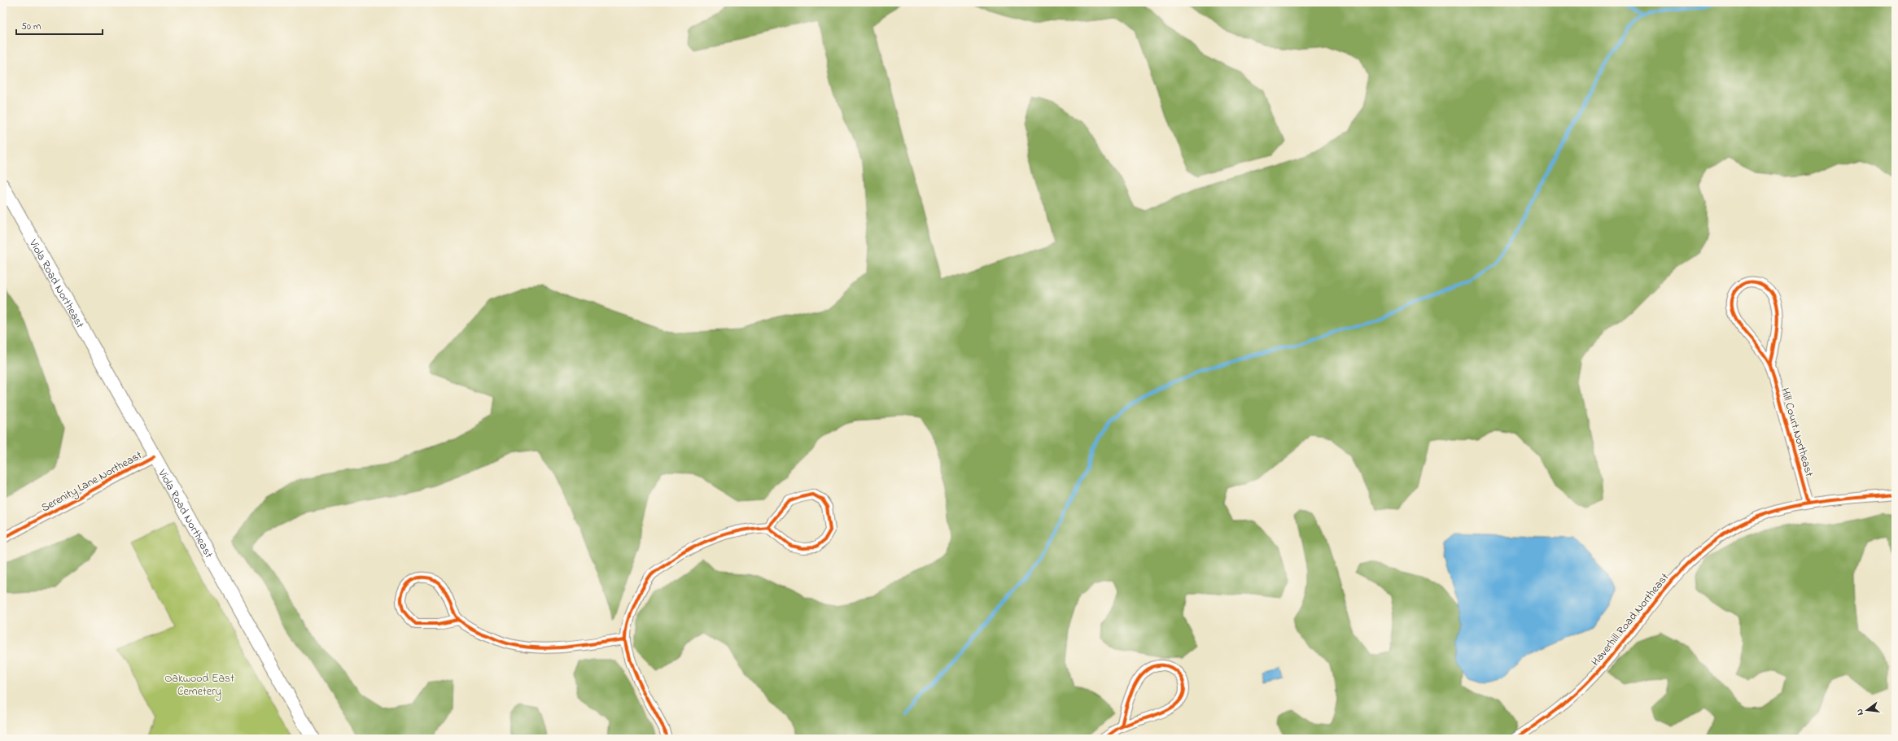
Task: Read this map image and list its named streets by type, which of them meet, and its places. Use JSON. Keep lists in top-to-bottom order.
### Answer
{
  "streets": {
    "main road": ["Viola Road Northeast"],
    "street": ["Hill Court Northeast", "Serenity Lane Northeast", "Haverhill Road Northeast"]
  },
  "crossings": [
    ["Viola Road Northeast", "Serenity Lane Northeast"],
    ["Hill Court Northeast", "Haverhill Road Northeast"]
  ],
  "parks": ["Oakwood East Cemetery"],
  "scale_bar": "50 m",
  "north": "left"
}
